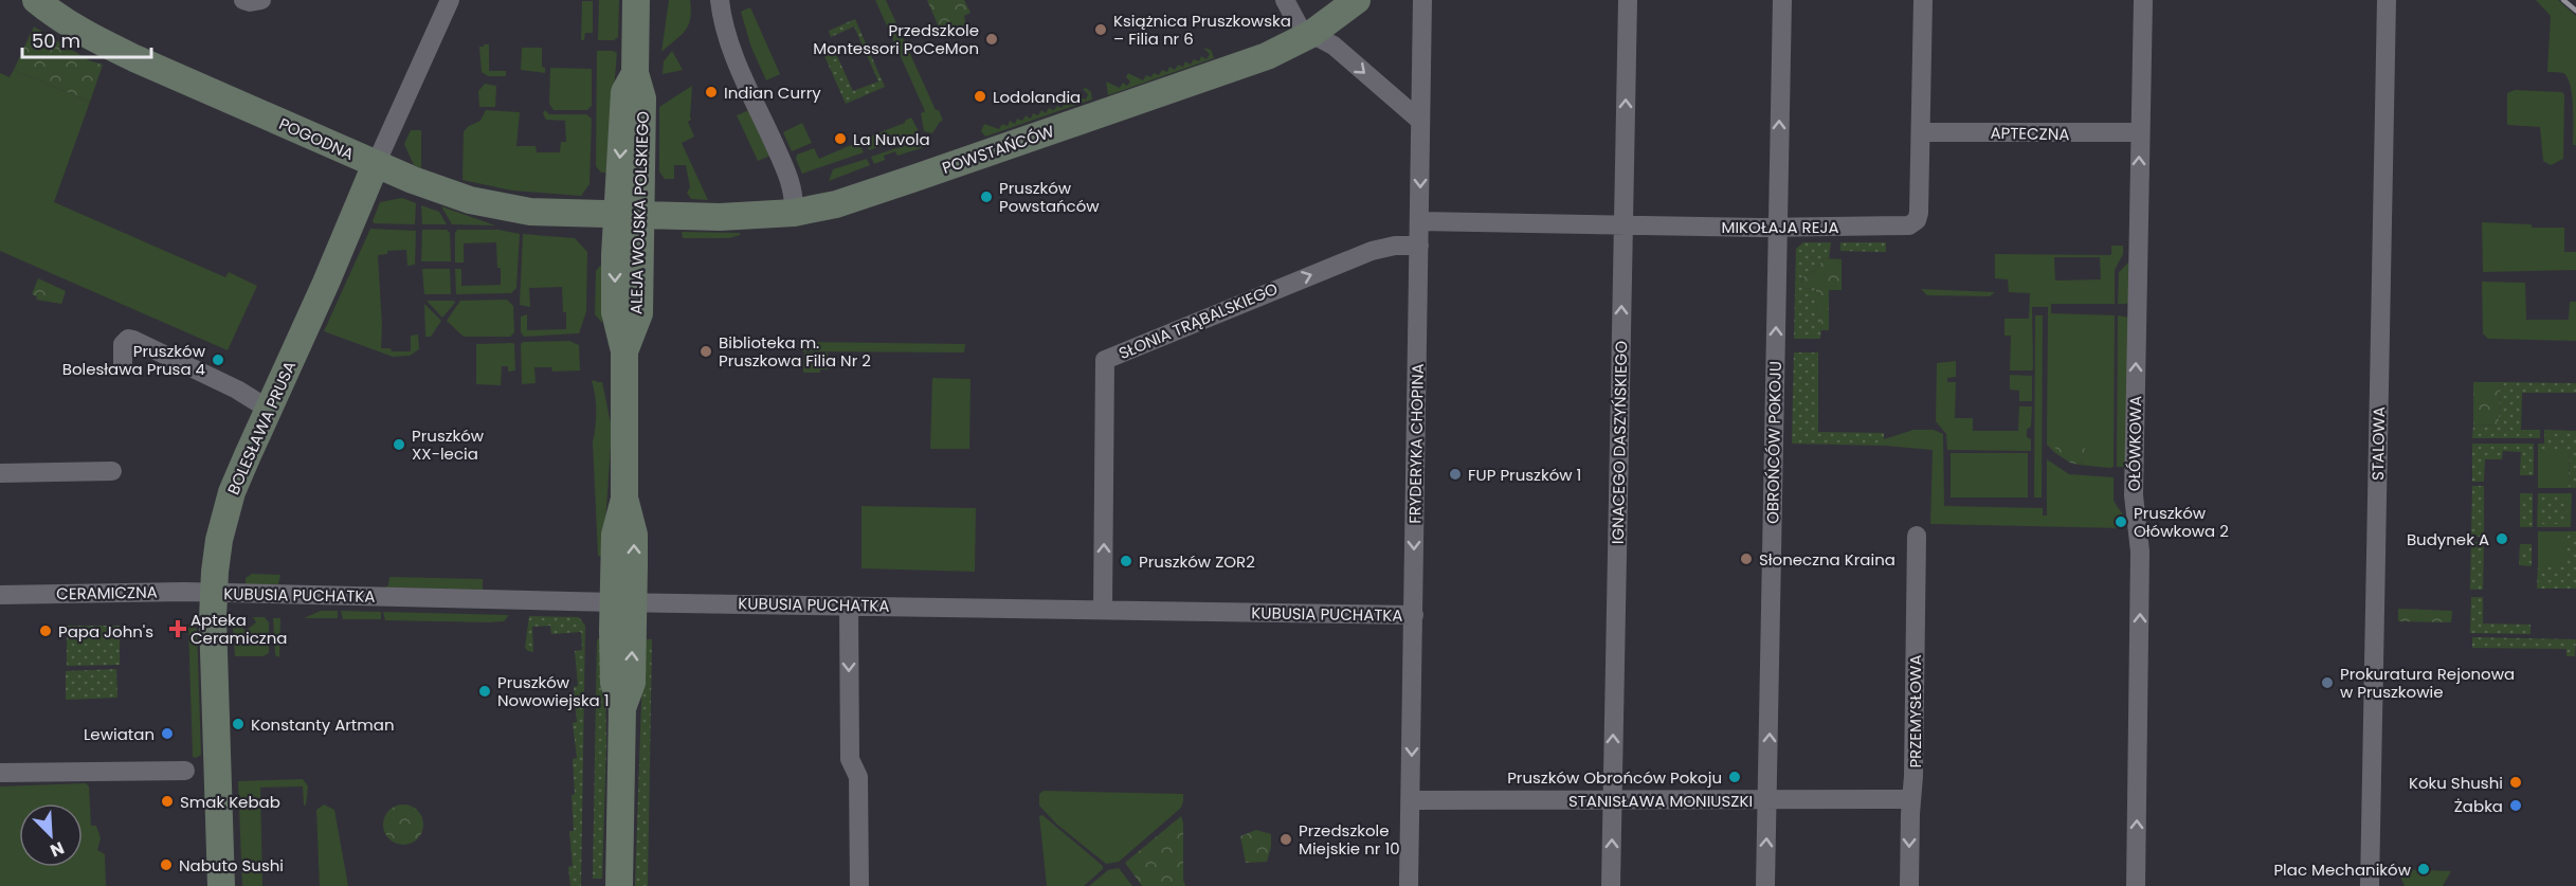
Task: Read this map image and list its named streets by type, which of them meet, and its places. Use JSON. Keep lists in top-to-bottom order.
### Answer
{
  "streets": {
    "street": [
      "APTECZNA",
      "POGODNA",
      "POWSTAŃCÓW",
      "ALEJA WOJSKA POLSKIEGO",
      "MIKOŁAJA REJA",
      "SŁONIA TRĄBALSKIEGO",
      "BOLESŁAWA PRUSA",
      "IGNACEGO DASZYŃSKIEGO",
      "OBROŃCÓW POKOJU",
      "FRYDERYKA CHOPINA",
      "OŁÓWKOWA",
      "STALOWA",
      "CERAMICZNA",
      "KUBUSIA PUCHATKA",
      "PRZEMYSŁOWA",
      "STANISŁAWA MONIUSZKI"
    ]
  },
  "crossings": [
    ["APTECZNA", "MIKOŁAJA REJA"],
    ["APTECZNA", "OŁÓWKOWA"],
    ["POGODNA", "POWSTAŃCÓW"],
    ["POGODNA", "ALEJA WOJSKA POLSKIEGO"],
    ["POGODNA", "BOLESŁAWA PRUSA"],
    ["POWSTAŃCÓW", "ALEJA WOJSKA POLSKIEGO"],
    ["ALEJA WOJSKA POLSKIEGO", "KUBUSIA PUCHATKA"],
    ["MIKOŁAJA REJA", "IGNACEGO DASZYŃSKIEGO"],
    ["MIKOŁAJA REJA", "OBROŃCÓW POKOJU"],
    ["MIKOŁAJA REJA", "FRYDERYKA CHOPINA"],
    ["SŁONIA TRĄBALSKIEGO", "FRYDERYKA CHOPINA"],
    ["SŁONIA TRĄBALSKIEGO", "KUBUSIA PUCHATKA"],
    ["BOLESŁAWA PRUSA", "CERAMICZNA"],
    ["BOLESŁAWA PRUSA", "KUBUSIA PUCHATKA"],
    ["IGNACEGO DASZYŃSKIEGO", "STANISŁAWA MONIUSZKI"],
    ["OBROŃCÓW POKOJU", "STANISŁAWA MONIUSZKI"],
    ["FRYDERYKA CHOPINA", "KUBUSIA PUCHATKA"],
    ["FRYDERYKA CHOPINA", "STANISŁAWA MONIUSZKI"],
    ["CERAMICZNA", "KUBUSIA PUCHATKA"],
    ["PRZEMYSŁOWA", "STANISŁAWA MONIUSZKI"]
  ],
  "one_way": [
    "SŁONIA TRĄBALSKIEGO",
    "IGNACEGO DASZYŃSKIEGO",
    "OBROŃCÓW POKOJU",
    "FRYDERYKA CHOPINA",
    "OŁÓWKOWA"
  ],
  "places": {
    "other": [
      "Książnica Pruszkowska – Filia nr 6",
      "Przedszkole Montessori PoCeMon",
      "Indian Curry",
      "Lodolandia",
      "La Nuvola",
      "Pruszków Powstańców",
      "Biblioteka m. Pruszkowa Filia Nr 2",
      "Pruszków Bolesława Prusa 4",
      "Pruszków XX-lecia",
      "FUP Pruszków 1",
      "Pruszków Ołówkowa 2",
      "Budynek A",
      "Słoneczna Kraina",
      "Pruszków ZOR2",
      "Papa John's",
      "Prokuratura Rejonowa w Pruszkowie",
      "Pruszków Nowowiejska 1",
      "Konstanty Artman",
      "Lewiatan",
      "Pruszków Obrońców Pokoju",
      "Koku Shushi",
      "Smak Kebab",
      "Żabka",
      "Przedszkole Miejskie nr 10",
      "Nabuto Sushi",
      "Plac Mechaników"
    ],
    "health": ["Apteka Ceramiczna"]
  },
  "scale_bar": "50 m",
  "north": "bottom right"
}
